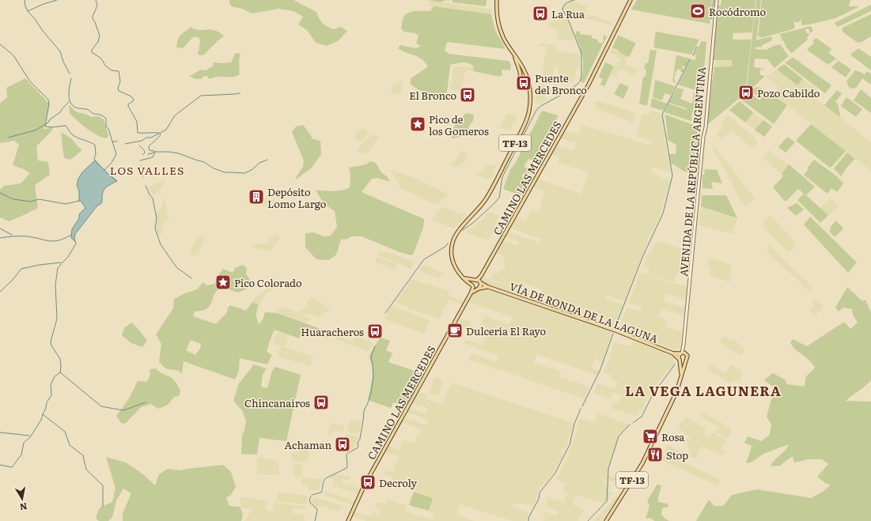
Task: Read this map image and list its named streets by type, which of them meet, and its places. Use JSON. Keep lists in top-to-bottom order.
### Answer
{
  "streets": {
    "main road": ["TF-13", "CAMINO LAS MERCEDES", "VÍA DE RONDA DE LA LAGUNA"],
    "street": ["AVENIDA DE LA REPÚBLICA ARGENTINA"]
  },
  "crossings": [
    ["TF-13", "AVENIDA DE LA REPÚBLICA ARGENTINA"],
    ["TF-13", "CAMINO LAS MERCEDES"],
    ["TF-13", "VÍA DE RONDA DE LA LAGUNA"],
    ["AVENIDA DE LA REPÚBLICA ARGENTINA", "VÍA DE RONDA DE LA LAGUNA"],
    ["CAMINO LAS MERCEDES", "VÍA DE RONDA DE LA LAGUNA"]
  ],
  "districts": ["LOS VALLES", "LA VEGA LAGUNERA"],
  "places": {
    "sports": ["Rocódromo"],
    "bus stop": [
      "La Rua",
      "Puente del Bronco",
      "Pozo Cabildo",
      "El Bronco",
      "Huaracheros",
      "Chincanairos",
      "Achaman",
      "Decroly"
    ],
    "place": ["Pico de los Gomeros", "Pico Colorado"],
    "building": ["Depósito Lomo Largo"],
    "cafe": ["Dulcería El Rayo"],
    "supermarket": ["Rosa"],
    "restaurant": ["Stop"]
  },
  "north": "bottom"
}
